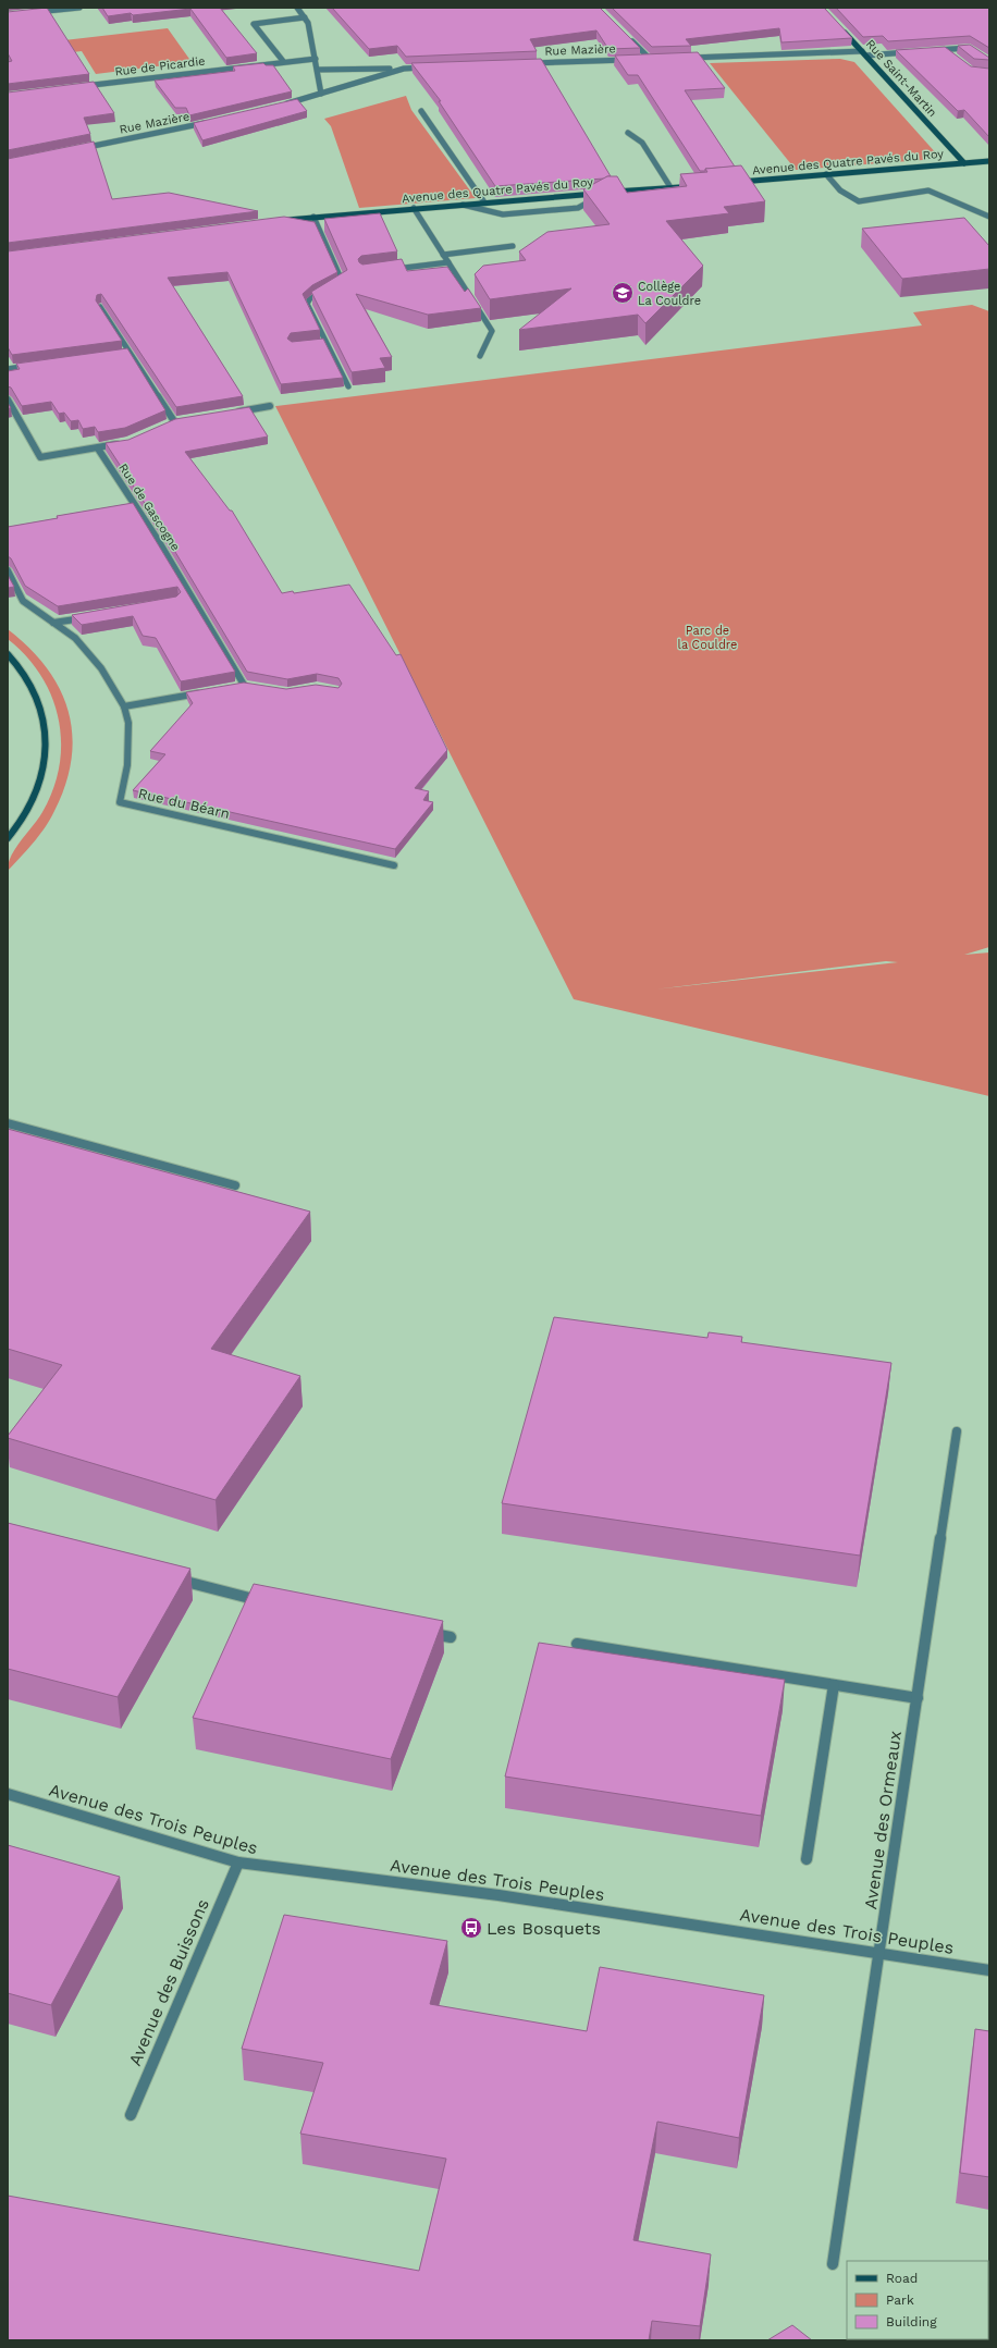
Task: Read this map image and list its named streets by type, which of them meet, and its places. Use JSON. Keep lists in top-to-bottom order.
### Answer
{
  "streets": {
    "street": [
      "Rue Mazière",
      "Rue de Picardie",
      "Rue Saint-Martin",
      "Avenue des Quatre Pavés du Roy",
      "Rue de Gascogne",
      "Rue du Béarn",
      "Avenue des Trois Peuples",
      "Avenue des Ormeaux",
      "Avenue des Buissons"
    ]
  },
  "crossings": [
    ["Rue Saint-Martin", "Avenue des Quatre Pavés du Roy"],
    ["Avenue des Trois Peuples", "Avenue des Ormeaux"],
    ["Avenue des Trois Peuples", "Avenue des Buissons"]
  ],
  "parks": ["Parc de la Couldre"],
  "places": {
    "school or university": ["Collège La Couldre"],
    "bus stop": ["Les Bosquets"]
  },
  "legend": ["Road", "Park", "Building"]
}
